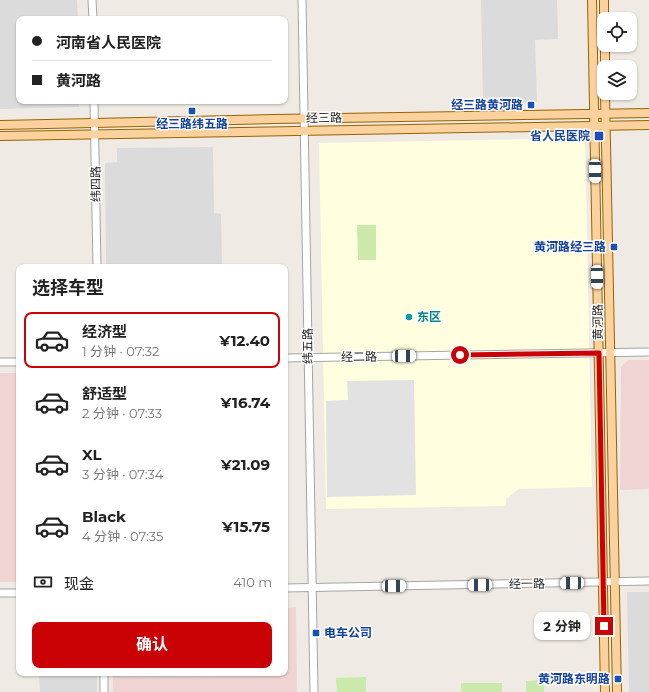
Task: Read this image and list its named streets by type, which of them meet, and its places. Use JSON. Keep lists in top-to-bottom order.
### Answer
{
  "streets": {
    "main road": ["经三路", "黄河路"],
    "street": [
      "纬四路",
      "纬五路",
      "经二路",
      "经一路"
    ]
  },
  "crossings": [
    ["经三路", "纬四路"],
    ["经三路", "黄河路"],
    ["经三路", "纬五路"],
    ["黄河路", "经二路"],
    ["黄河路", "经一路"],
    ["纬五路", "经二路"],
    ["纬五路", "经一路"]
  ],
  "places": {
    "transit": [
      "经三路黄河路",
      "经三路纬五路",
      "省人民医院",
      "黄河路经三路",
      "电车公司",
      "黄河路东明路"
    ],
    "other": ["东区"]
  },
  "page": {
    "banner": ["河南省人民医院", "黄河路"],
    "heading": "选择车型",
    "list": [
      {
        "name": "经济型",
        "note": "1 分钟 · 07:32",
        "value": "¥12.40"
      },
      {
        "name": "舒适型",
        "note": "2 分钟 · 07:33",
        "value": "¥16.74"
      },
      {
        "name": "XL",
        "note": "3 分钟 · 07:34",
        "value": "¥21.09"
      },
      {
        "name": "Black",
        "note": "4 分钟 · 07:35",
        "value": "¥15.75"
      }
    ],
    "pay": ["现金", "410 m"],
    "bubble": "2 分钟",
    "buttons": "确认"
  }
}
